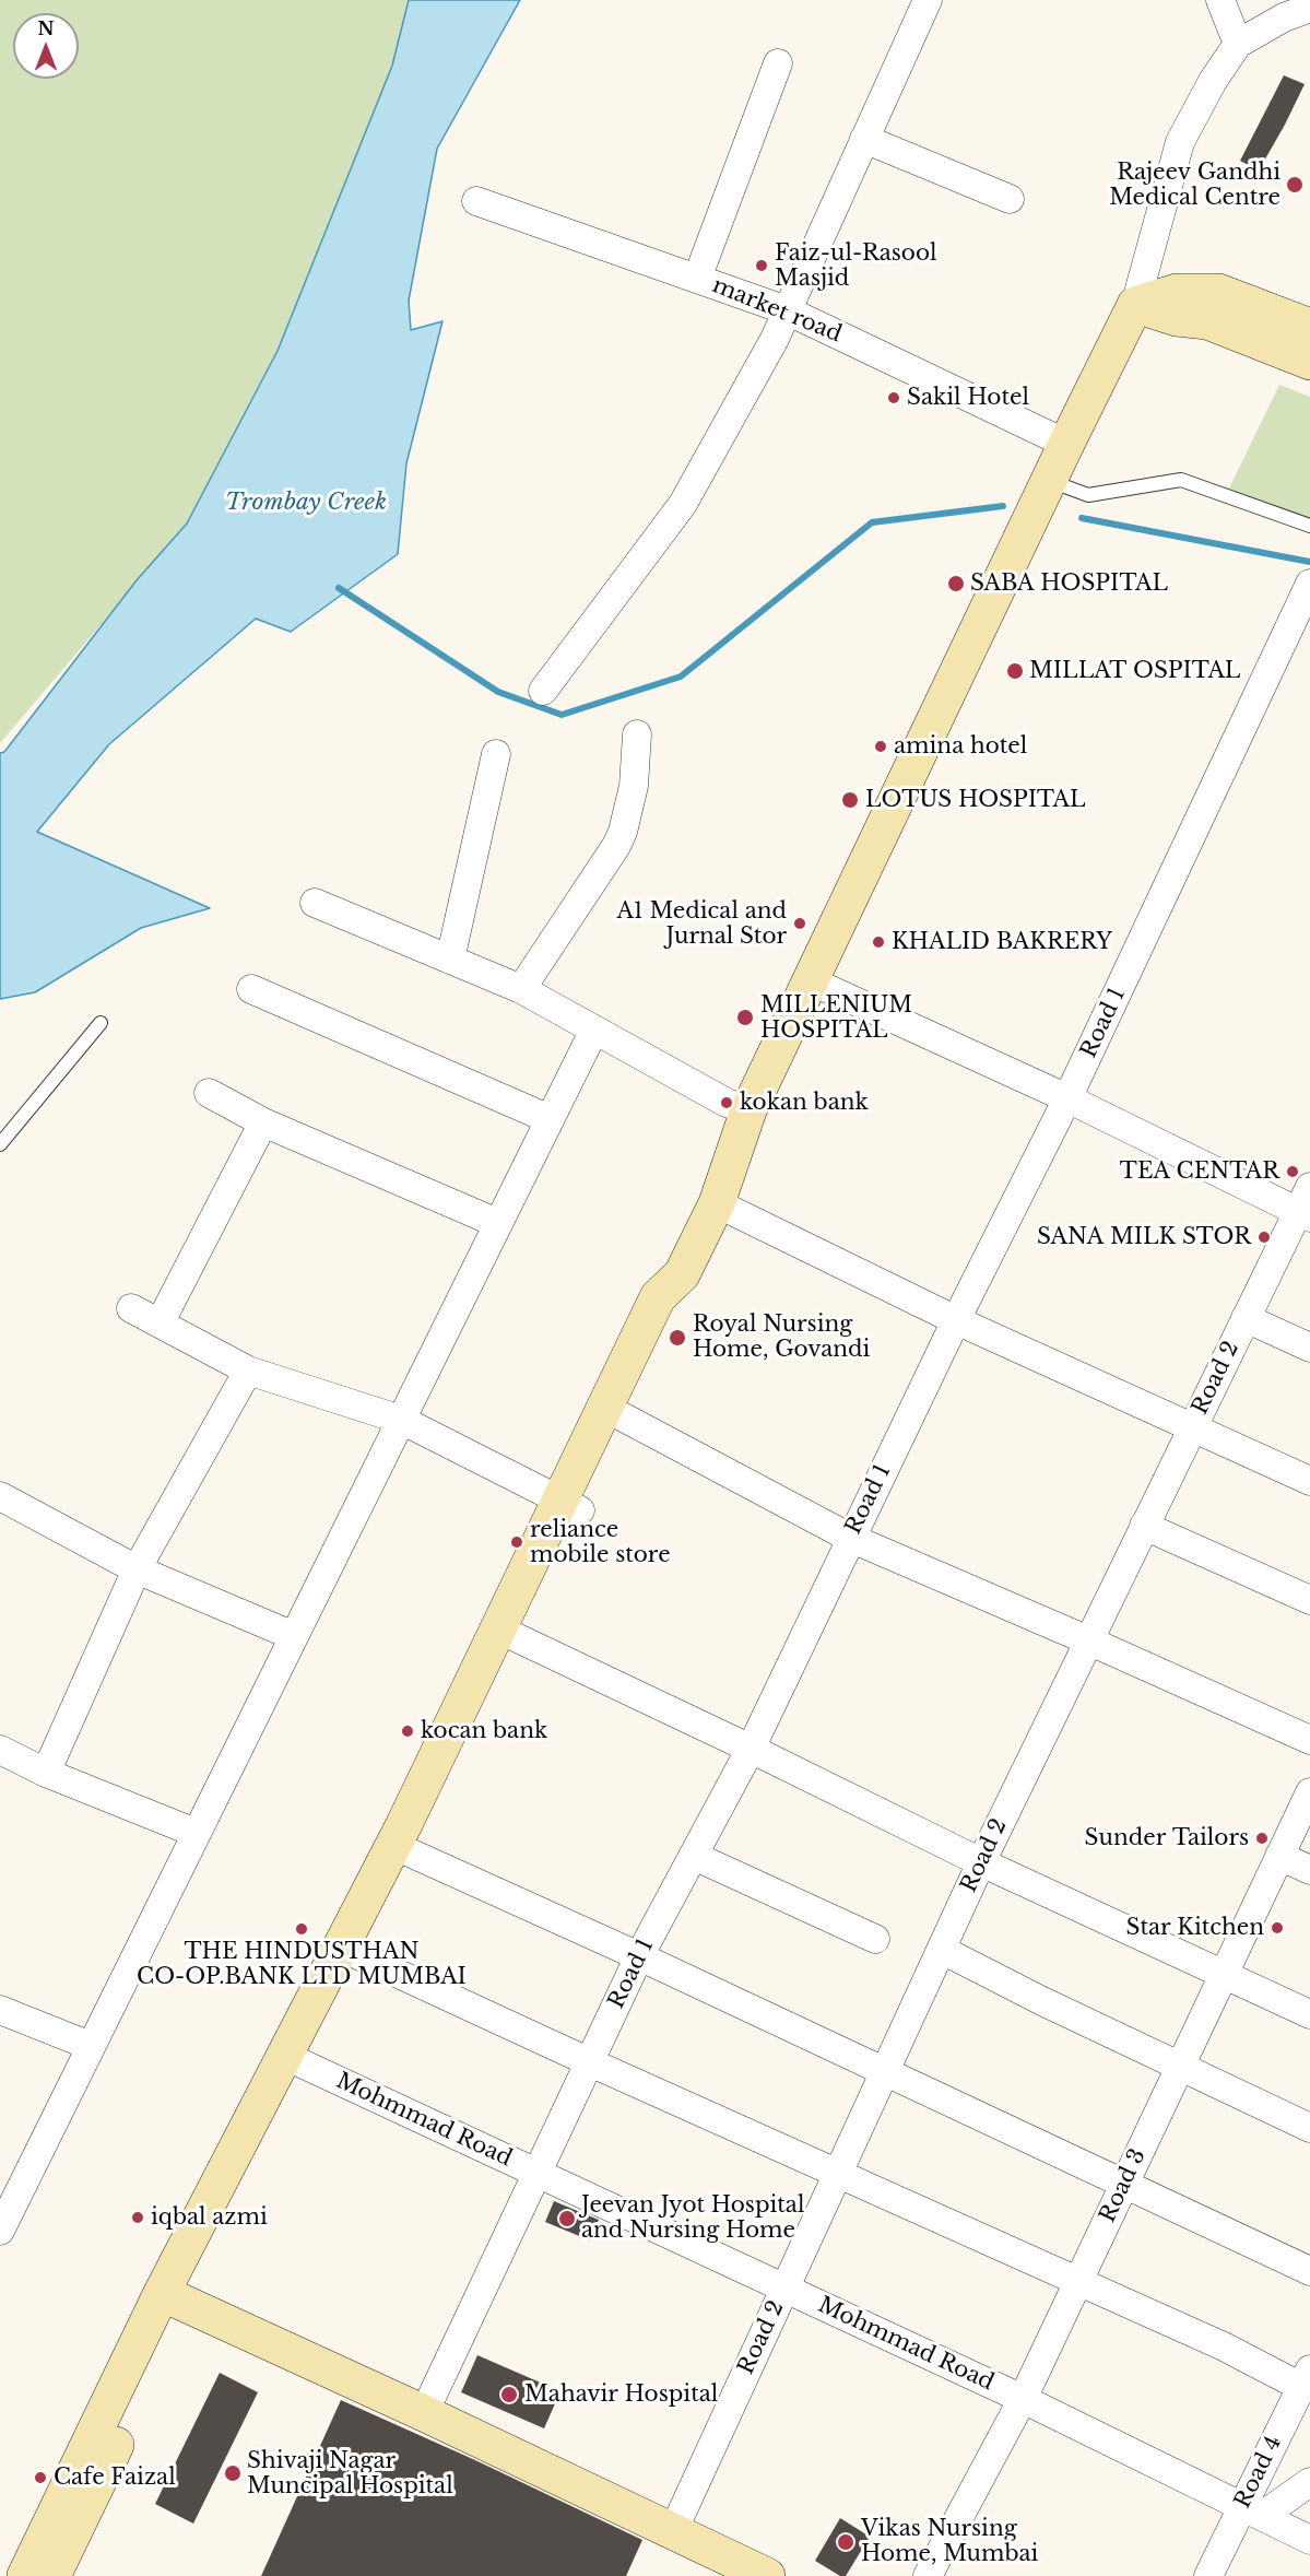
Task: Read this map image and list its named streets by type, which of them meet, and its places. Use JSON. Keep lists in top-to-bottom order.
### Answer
{
  "streets": {
    "street": [
      "market road",
      "Road 1",
      "Road 2",
      "Mohmmad Road",
      "Road 3",
      "Road 4"
    ]
  },
  "crossings": [
    ["Road 1", "Mohmmad Road"],
    ["Road 2", "Mohmmad Road"],
    ["Mohmmad Road", "Road 3"],
    ["Mohmmad Road", "Road 4"]
  ],
  "water": ["Trombay Creek"],
  "places": [
    "Rajeev Gandhi Medical Centre",
    "Faiz-ul-Rasool Masjid",
    "Sakil Hotel",
    "SABA HOSPITAL",
    "MILLAT OSPITAL",
    "amina hotel",
    "LOTUS HOSPITAL",
    "A1 Medical and Jurnal Stor",
    "KHALID BAKRERY",
    "MILLENIUM HOSPITAL",
    "kokan bank",
    "TEA CENTAR",
    "SANA MILK STOR",
    "Royal Nursing Home, Govandi",
    "reliance mobile store",
    "kocan bank",
    "Sunder Tailors",
    "Star Kitchen",
    "THE HINDUSTHAN CO-OP.BANK LTD MUMBAI",
    "iqbal azmi",
    "Jeevan Jyot Hospital and Nursing Home",
    "Mahavir Hospital",
    "Shivaji Nagar Muncipal Hospital",
    "Cafe Faizal",
    "Vikas Nursing Home, Mumbai"
  ],
  "north": "top"
}
